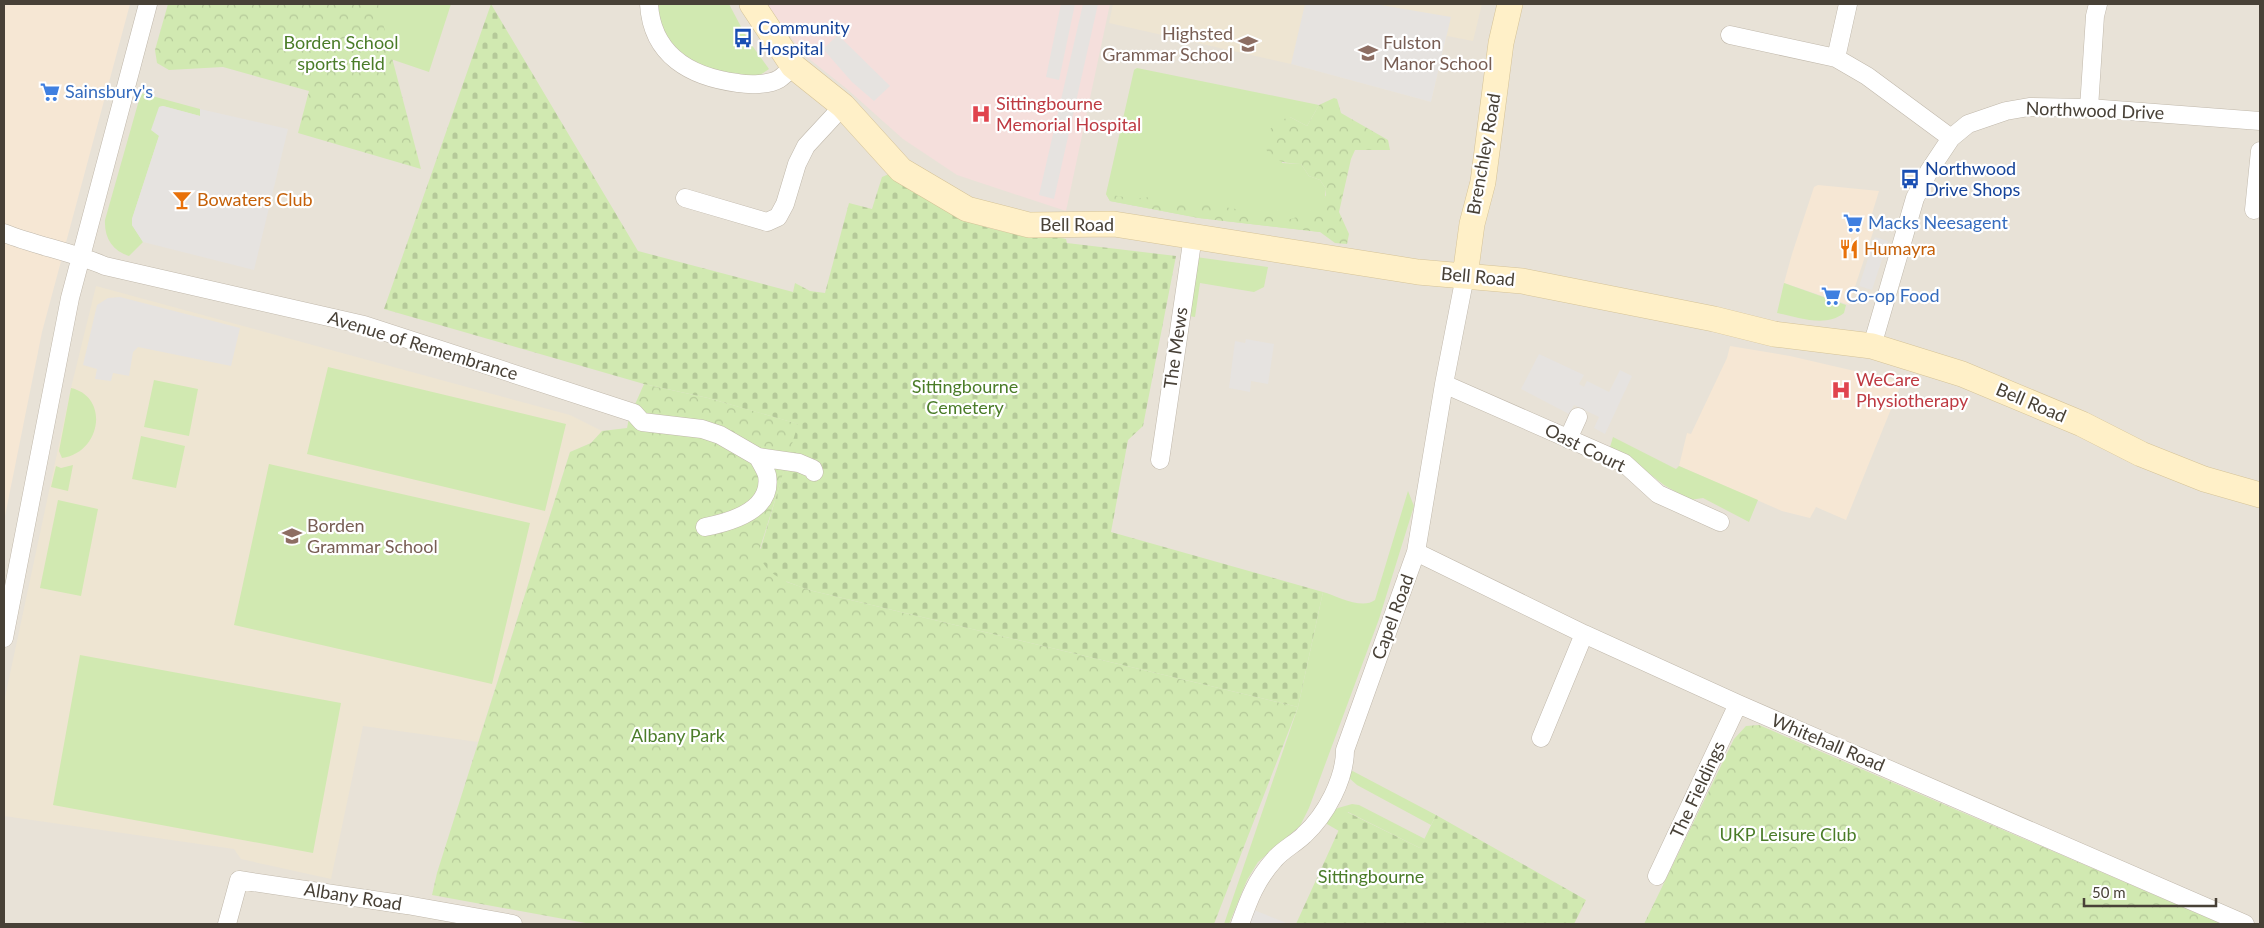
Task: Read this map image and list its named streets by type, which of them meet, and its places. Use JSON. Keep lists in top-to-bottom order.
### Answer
{
  "streets": {
    "street": [
      "Northwood Drive",
      "Brenchley Road",
      "Bell Road",
      "Avenue of Remembrance",
      "The Mews",
      "Oast Court",
      "Capel Road",
      "Whitehall Road",
      "The Fieldings",
      "Albany Road"
    ]
  },
  "crossings": [
    ["Northwood Drive", "Bell Road"],
    ["Brenchley Road", "Bell Road"],
    ["Brenchley Road", "Capel Road"],
    ["Bell Road", "The Mews"],
    ["Bell Road", "Capel Road"],
    ["Oast Court", "Capel Road"],
    ["Capel Road", "Whitehall Road"],
    ["Whitehall Road", "The Fieldings"]
  ],
  "parks": [
    "Borden School sports field",
    "Sittingbourne Cemetery",
    "Albany Park",
    "UKP Leisure Club",
    "Sittingbourne"
  ],
  "places": {
    "bus stop": ["Community Hospital", "Northwood Drive Shops"],
    "school or university": ["Highsted Grammar School", "Fulston Manor School", "Borden Grammar School"],
    "supermarket": ["Sainsbury's", "Macks Neesagent", "Co-op Food"],
    "hospital": ["Sittingbourne Memorial Hospital", "WeCare Physiotherapy"],
    "bar": ["Bowaters Club"],
    "restaurant": ["Humayra"]
  },
  "scale_bar": "50 m"
}
